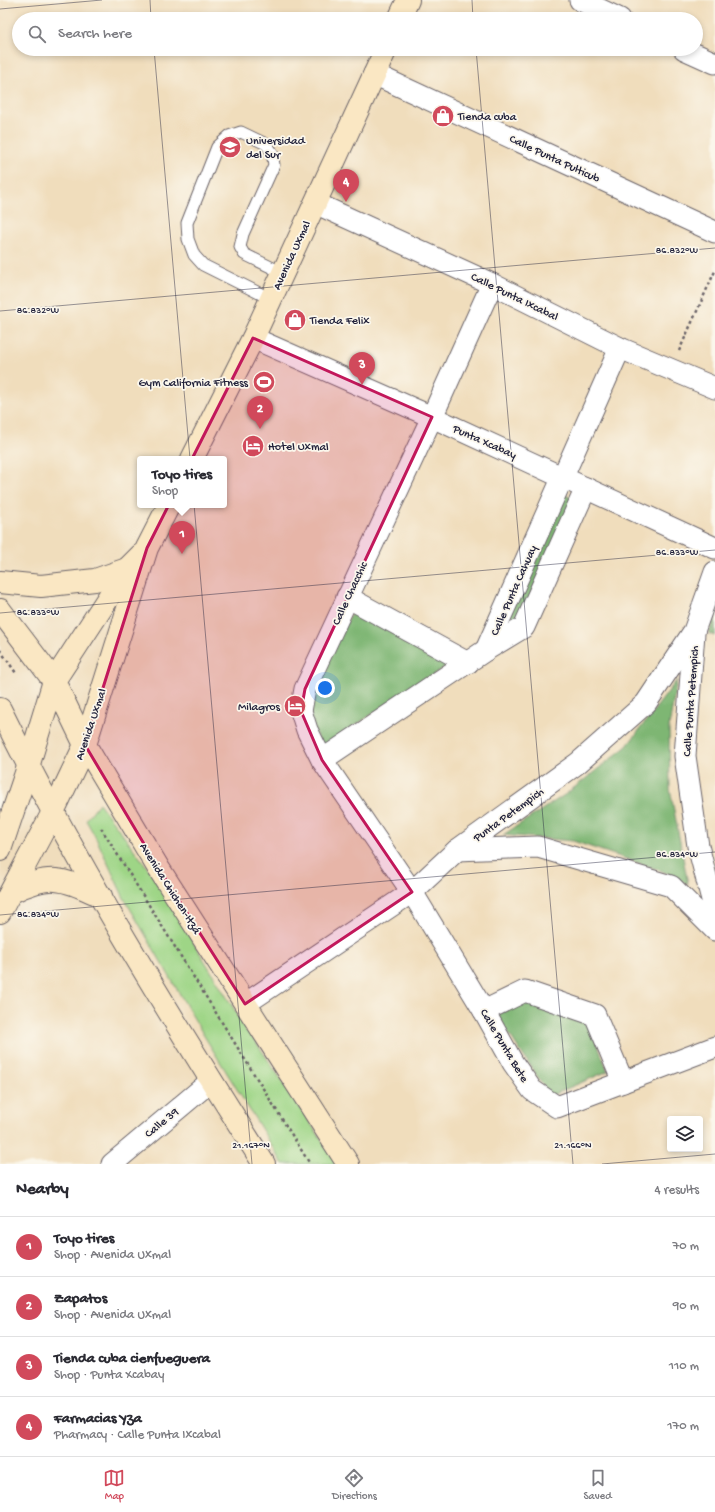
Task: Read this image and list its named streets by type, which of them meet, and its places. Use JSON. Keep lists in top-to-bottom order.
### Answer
{
  "streets": {
    "main road": ["Avenida Uxmal", "Avenida Chichen-Itzá"],
    "street": [
      "Calle Punta Pulticub",
      "Calle Punta Ixcabal",
      "Punta Xcabay",
      "Calle Punta Cahuay",
      "Calle Chacchic",
      "Calle Punta Petempich",
      "Punta Petempich",
      "Calle Punta Bete",
      "Calle 39"
    ]
  },
  "crossings": [
    ["Calle Punta Pulticub", "Avenida Uxmal"],
    ["Avenida Uxmal", "Calle Punta Ixcabal"],
    ["Avenida Uxmal", "Punta Xcabay"],
    ["Avenida Uxmal", "Avenida Chichen-Itzá"],
    ["Calle Punta Ixcabal", "Calle Punta Cahuay"],
    ["Calle Punta Ixcabal", "Calle Chacchic"],
    ["Punta Xcabay", "Calle Punta Cahuay"],
    ["Punta Xcabay", "Calle Chacchic"],
    ["Calle Punta Cahuay", "Calle Chacchic"],
    ["Calle Chacchic", "Punta Petempich"],
    ["Calle Chacchic", "Calle Punta Bete"],
    ["Calle Punta Petempich", "Punta Petempich"],
    ["Punta Petempich", "Avenida Chichen-Itzá"],
    ["Punta Petempich", "Calle Punta Bete"]
  ],
  "places": {
    "shop": ["Tienda cuba", "Tienda Felix"],
    "school or university": ["Universidad del Sur"],
    "sports": ["Gym California Fitness"],
    "hotel": ["Hotel Uxmal", "Milagros"]
  },
  "page": {
    "search": "Search here",
    "pins": [
      "4",
      "3",
      "2",
      "1"
    ],
    "popup": ["Toyo tires", "Shop"],
    "heading": ["Nearby", "4 results"],
    "list": [
      {
        "mark": "1",
        "name": "Toyo tires",
        "note": "Shop · Avenida Uxmal",
        "value": "70 m"
      },
      {
        "mark": "2",
        "name": "Zapatos",
        "note": "Shop · Avenida Uxmal",
        "value": "90 m"
      },
      {
        "mark": "3",
        "name": "Tienda cuba cienfueguera",
        "note": "Shop · Punta Xcabay",
        "value": "110 m"
      },
      {
        "mark": "4",
        "name": "Farmacias Yza",
        "note": "Pharmacy · Calle Punta Ixcabal",
        "value": "170 m"
      }
    ],
    "nav": ["Map", "Directions", "Saved"]
  },
  "coordinates": [
    "86.832°W",
    "86.833°W",
    "86.834°W",
    "21.167°N",
    "21.166°N"
  ]
}
